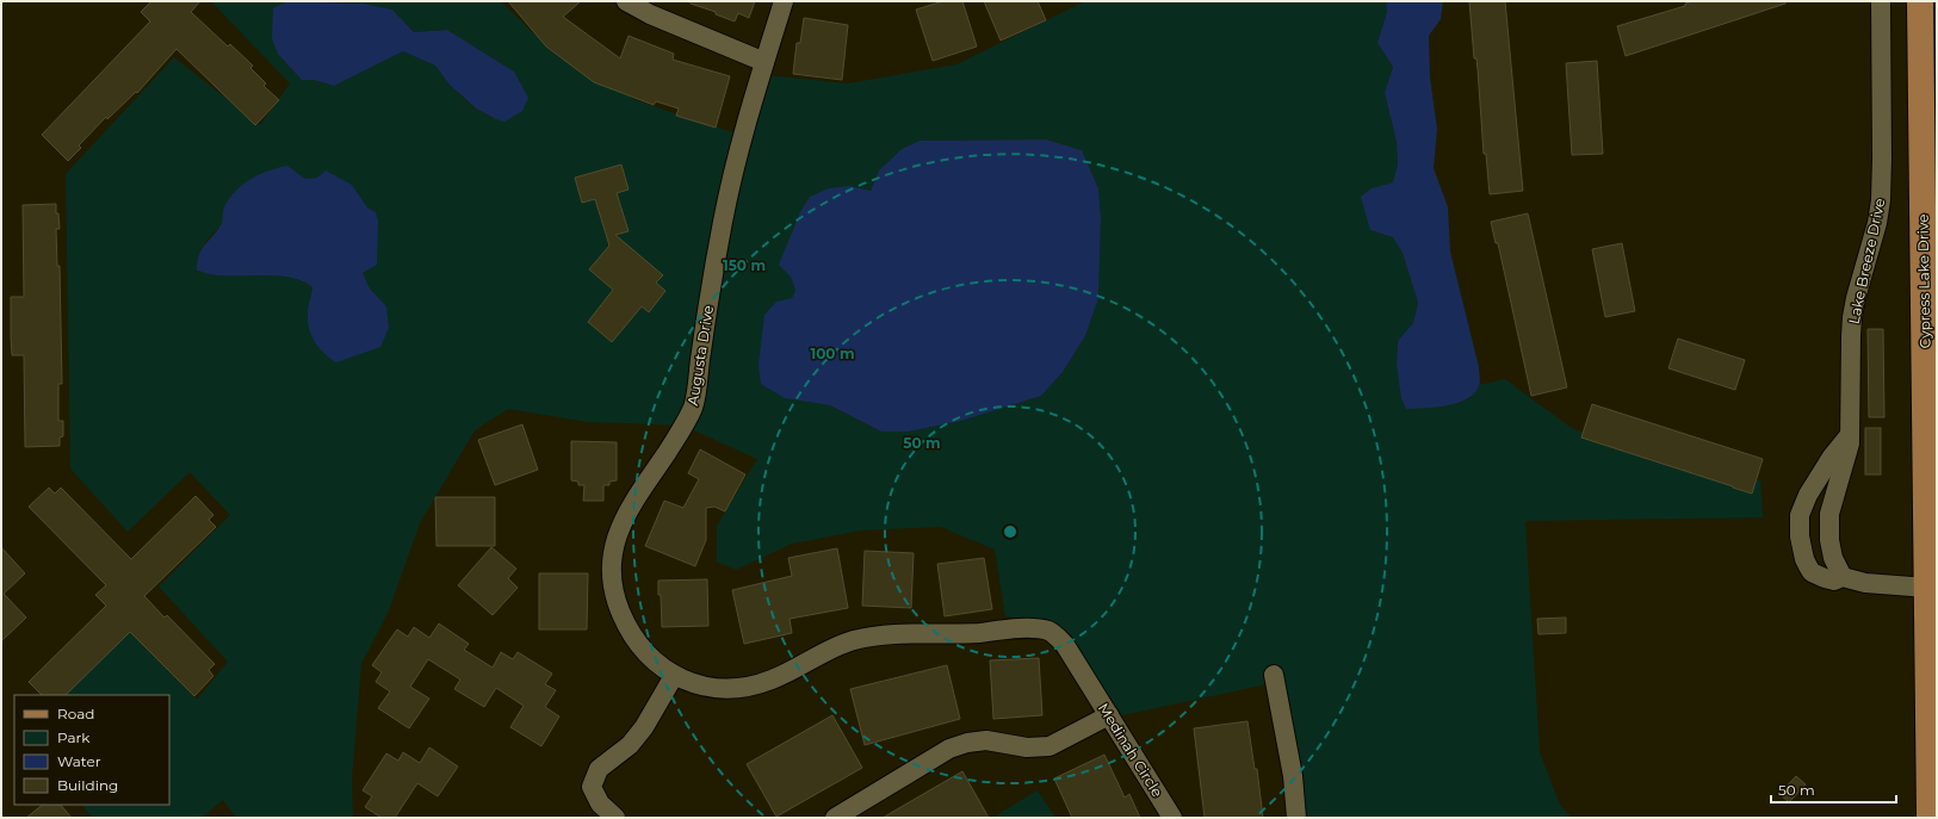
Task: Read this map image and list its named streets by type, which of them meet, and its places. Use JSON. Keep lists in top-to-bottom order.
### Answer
{
  "streets": {
    "main road": ["Cypress Lake Drive"],
    "street": ["Lake Breeze Drive", "Augusta Drive", "Medinah Circle"]
  },
  "crossings": [
    ["Augusta Drive", "Medinah Circle"]
  ],
  "legend": [
    "Road",
    "Park",
    "Water",
    "Building"
  ],
  "scale_bar": "50 m",
  "rings": ["150 m", "100 m", "50 m"]
}
